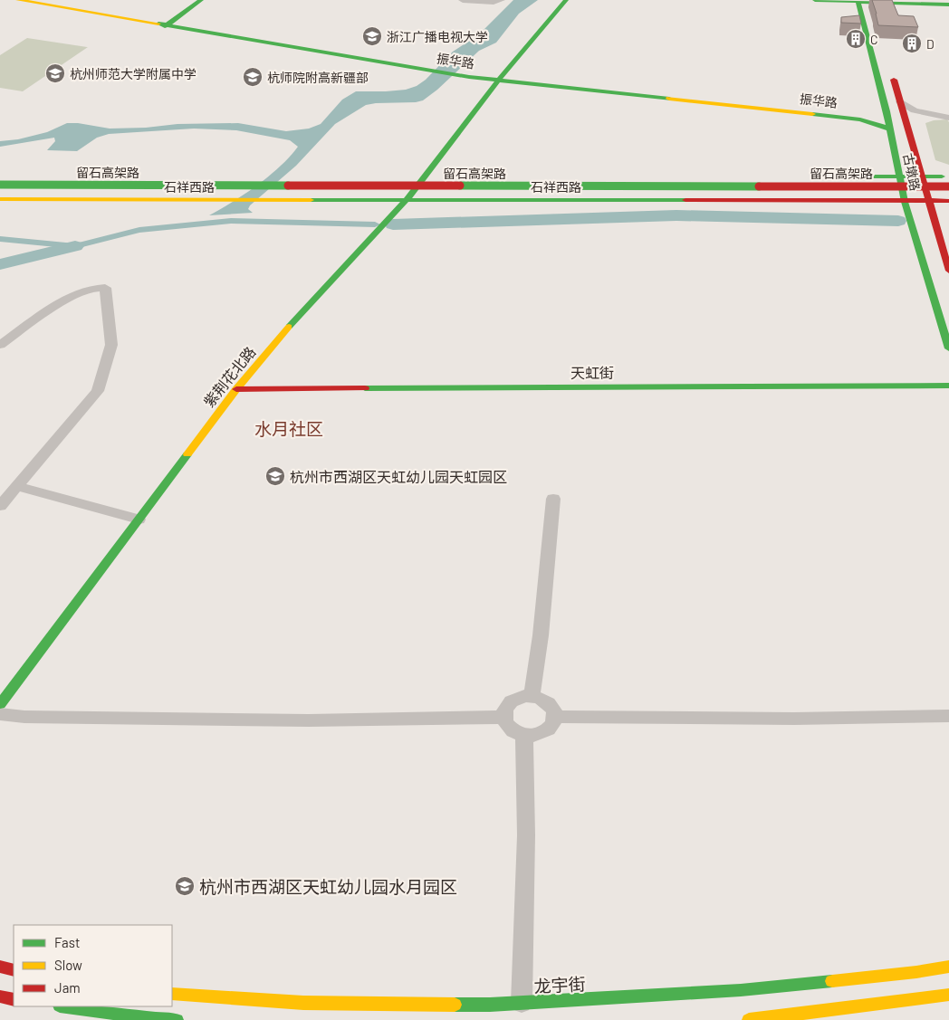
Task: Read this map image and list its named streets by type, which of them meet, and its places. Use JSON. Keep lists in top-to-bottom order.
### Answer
{
  "streets": {
    "main road": [
      "振华路",
      "留石高架路",
      "古墩路",
      "石祥西路",
      "天虹街",
      "紫荆花北路",
      "龙宇街"
    ]
  },
  "crossings": [
    ["振华路", "古墩路"],
    ["振华路", "紫荆花北路"],
    ["古墩路", "石祥西路"],
    ["石祥西路", "紫荆花北路"],
    ["天虹街", "紫荆花北路"]
  ],
  "districts": ["水月社区"],
  "places": {
    "school or university": [
      "浙江广播电视大学",
      "杭州师范大学附属中学",
      "杭师院附高新疆部",
      "杭州市西湖区天虹幼儿园天虹园区",
      "杭州市西湖区天虹幼儿园水月园区"
    ],
    "building": ["C", "D"]
  },
  "legend": ["Fast", "Slow", "Jam"]
}
